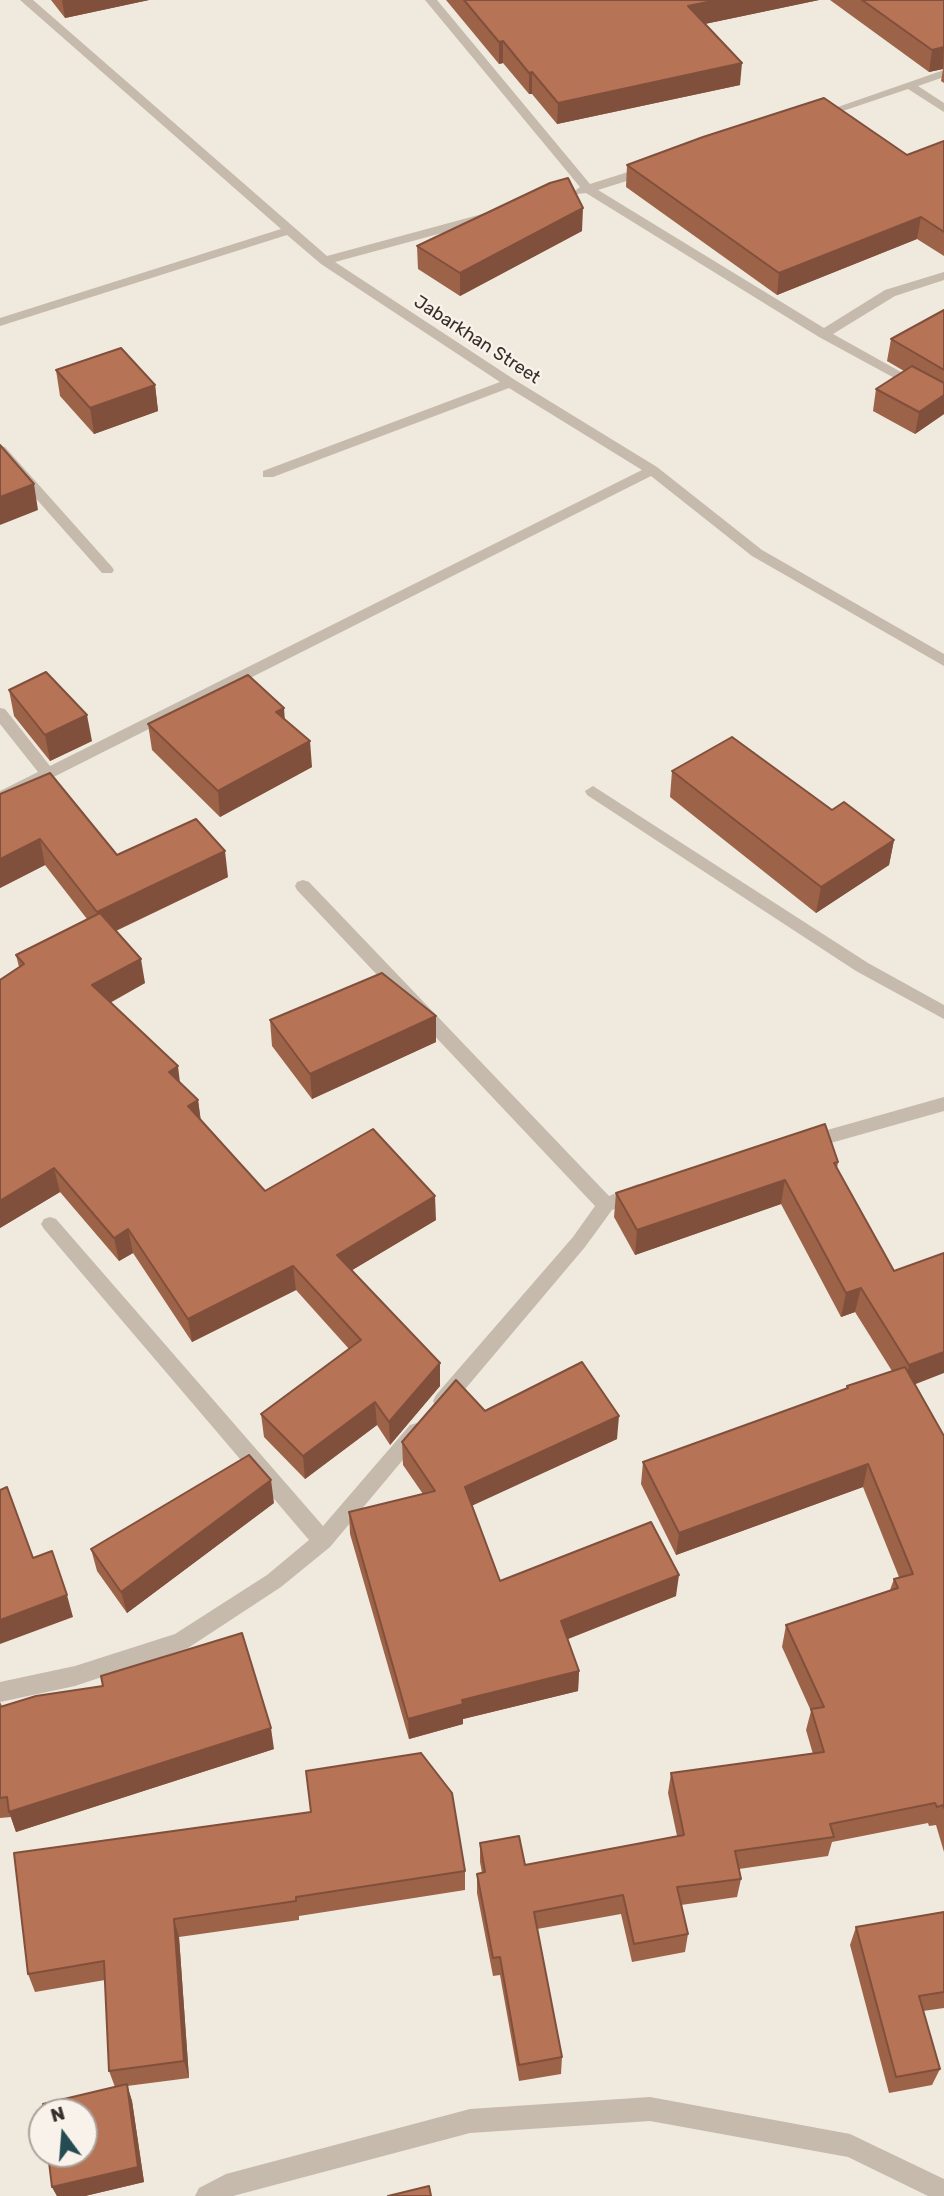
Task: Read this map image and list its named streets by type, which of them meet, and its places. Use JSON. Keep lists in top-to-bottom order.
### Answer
{
  "streets": {
    "street": ["Jabarkhan Street"]
  },
  "north": "top"
}
